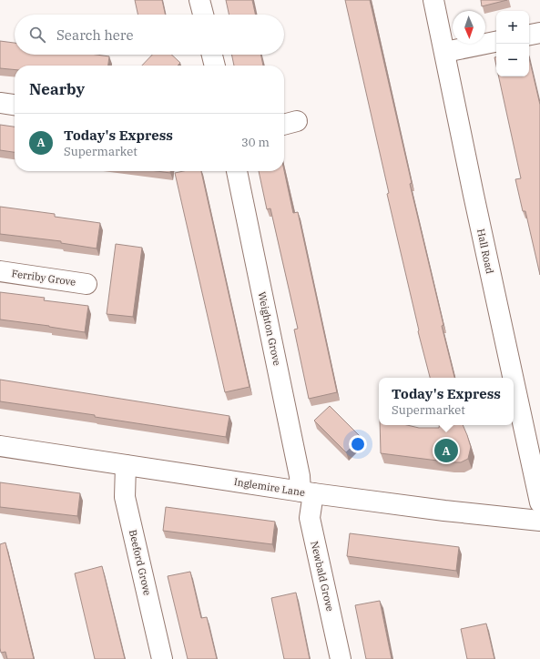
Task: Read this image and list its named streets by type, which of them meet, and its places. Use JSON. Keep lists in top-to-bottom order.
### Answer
{
  "streets": {
    "street": [
      "Hall Road",
      "Ferriby Grove",
      "Weighton Grove",
      "Inglemire Lane",
      "Beeford Grove",
      "Newbald Grove"
    ]
  },
  "crossings": [
    ["Weighton Grove", "Inglemire Lane"],
    ["Weighton Grove", "Newbald Grove"],
    ["Inglemire Lane", "Beeford Grove"],
    ["Inglemire Lane", "Newbald Grove"]
  ],
  "north": "bottom",
  "page": {
    "map_buttons": ["+", "−"],
    "search": "Search here",
    "heading": "Nearby",
    "list": [
      {
        "mark": "A",
        "name": "Today's Express",
        "note": "Supermarket",
        "value": "30 m"
      }
    ],
    "popup": ["Today's Express", "Supermarket"],
    "pins": "A"
  }
}
